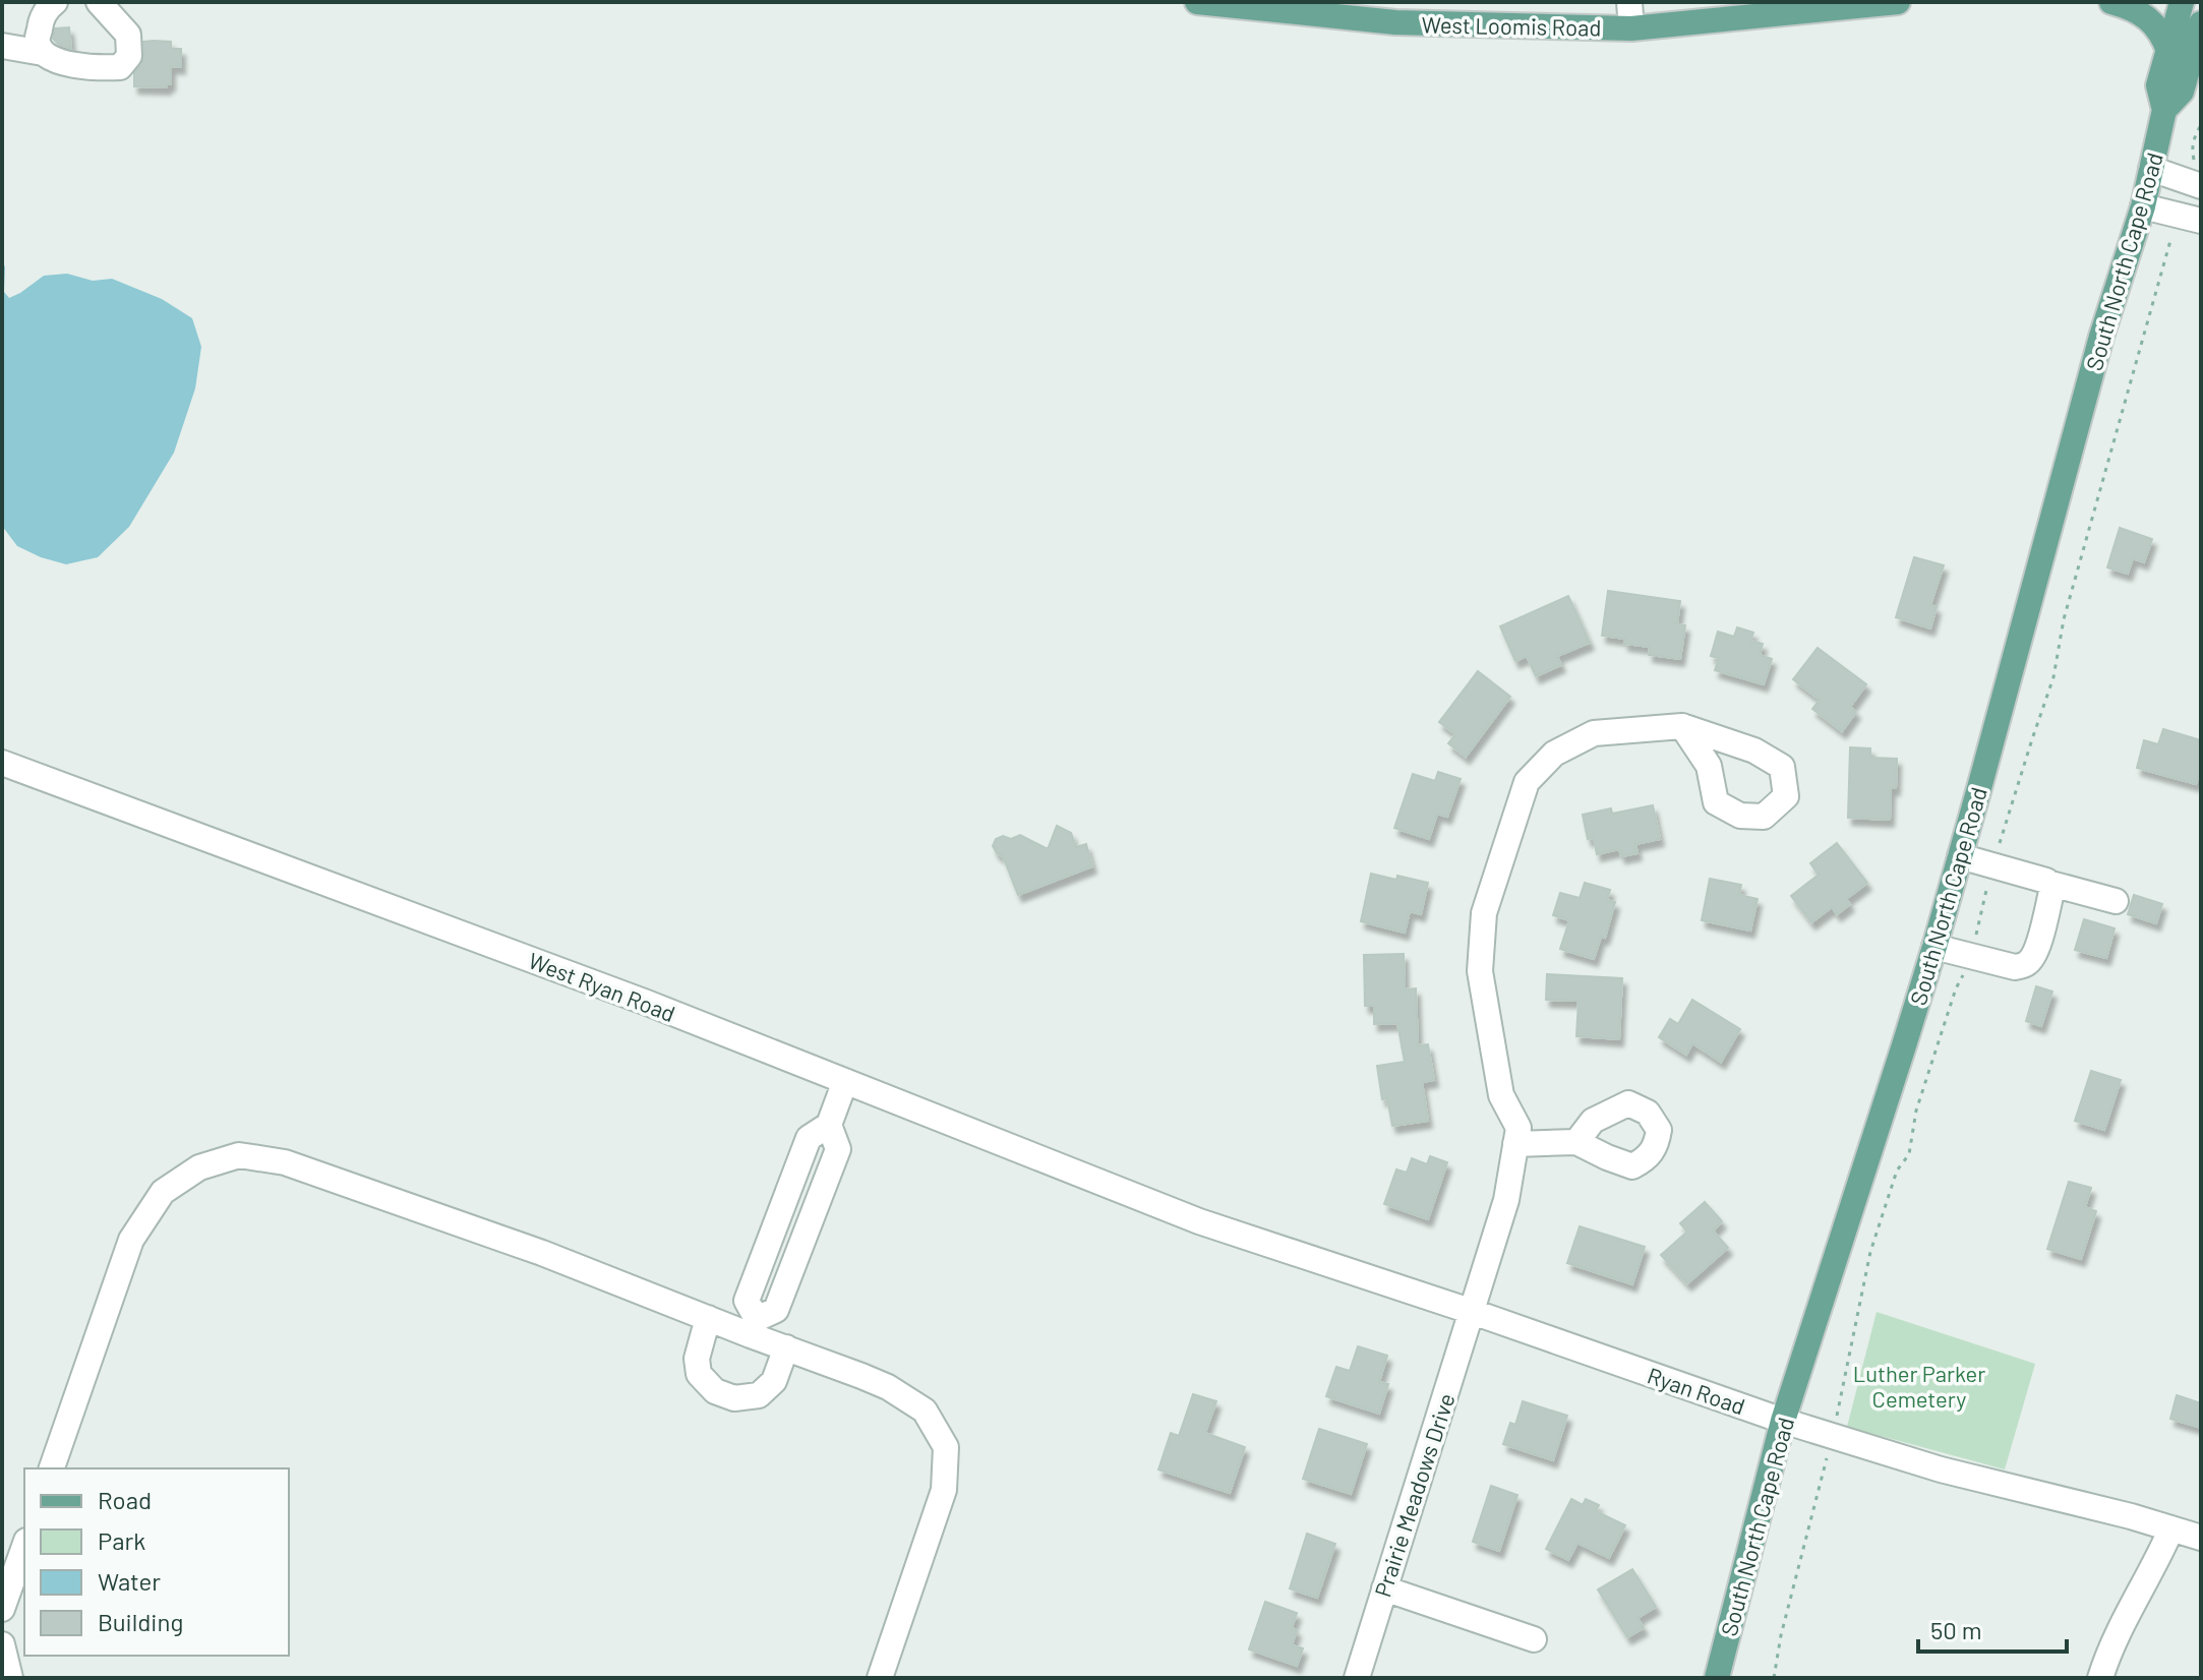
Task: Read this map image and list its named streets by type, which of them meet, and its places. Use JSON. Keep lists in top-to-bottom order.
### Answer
{
  "streets": {
    "main road": ["West Loomis Road", "South North Cape Road"],
    "street": ["West Ryan Road", "Ryan Road", "Prairie Meadows Drive"]
  },
  "crossings": [
    ["South North Cape Road", "Ryan Road"],
    ["West Ryan Road", "Ryan Road"],
    ["Ryan Road", "Prairie Meadows Drive"]
  ],
  "parks": ["Luther Parker Cemetery"],
  "legend": [
    "Road",
    "Park",
    "Water",
    "Building"
  ],
  "scale_bar": "50 m"
}
